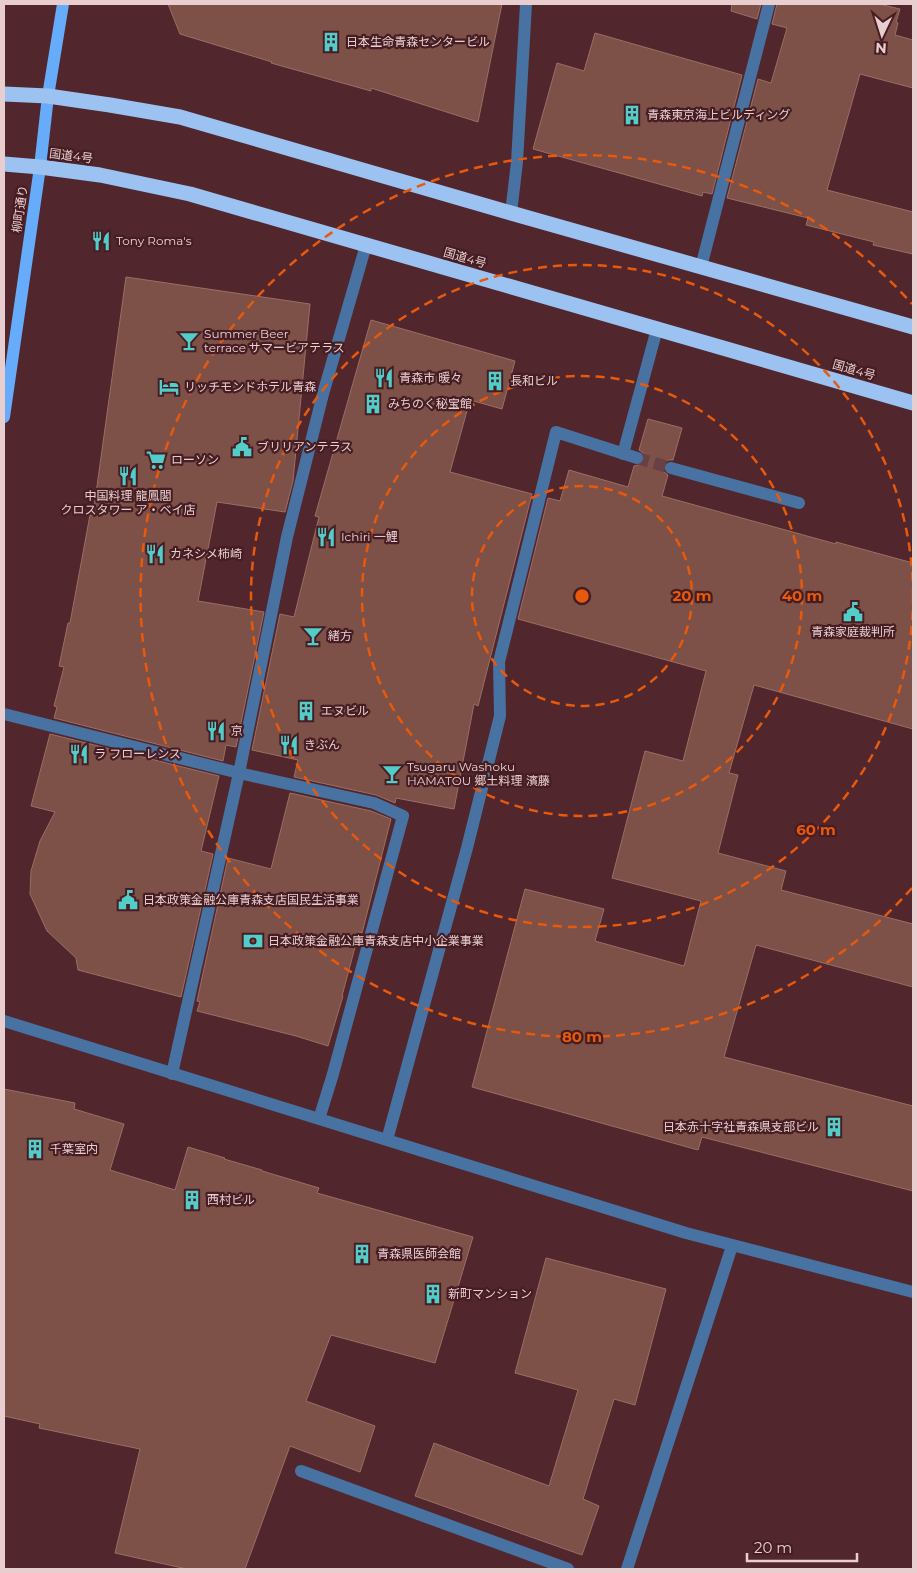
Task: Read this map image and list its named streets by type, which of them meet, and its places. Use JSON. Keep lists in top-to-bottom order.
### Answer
{
  "streets": {
    "highway": ["国道4号"],
    "main road": ["柳町通り"]
  },
  "crossings": [
    ["国道4号", "柳町通り"]
  ],
  "places": {
    "building": [
      "日本生命青森センタービル",
      "青森東京海上ビルディング",
      "長和ビル",
      "みちのく秘宝館",
      "エヌビル",
      "日本赤十字社青森県支部ビル",
      "千葉室内",
      "西村ビル",
      "青森県医師会館",
      "新町マンション"
    ],
    "restaurant": [
      "Tony Roma's",
      "青森市 暖々",
      "中国料理 龍鳳閣 クロスタワー ア・ベイ店",
      "Ichiri 一鯉",
      "カネシメ柿崎",
      "京",
      "きぶん",
      "ラ フローレンス"
    ],
    "bar": ["Summer Beer terrace サマービアテラス", "緒方", "Tsugaru Washoku HAMATOU 郷土料理 濱藤"],
    "hotel": ["リッチモンドホテル青森"],
    "public building": ["ブリリアンテラス", "青森家庭裁判所", "日本政策金融公庫青森支店国民生活事業"],
    "supermarket": ["ローソン"],
    "bank": ["日本政策金融公庫青森支店中小企業事業"]
  },
  "scale_bar": "20 m",
  "north": "bottom",
  "rings": [
    "20 m",
    "40 m",
    "60 m",
    "80 m"
  ]
}
